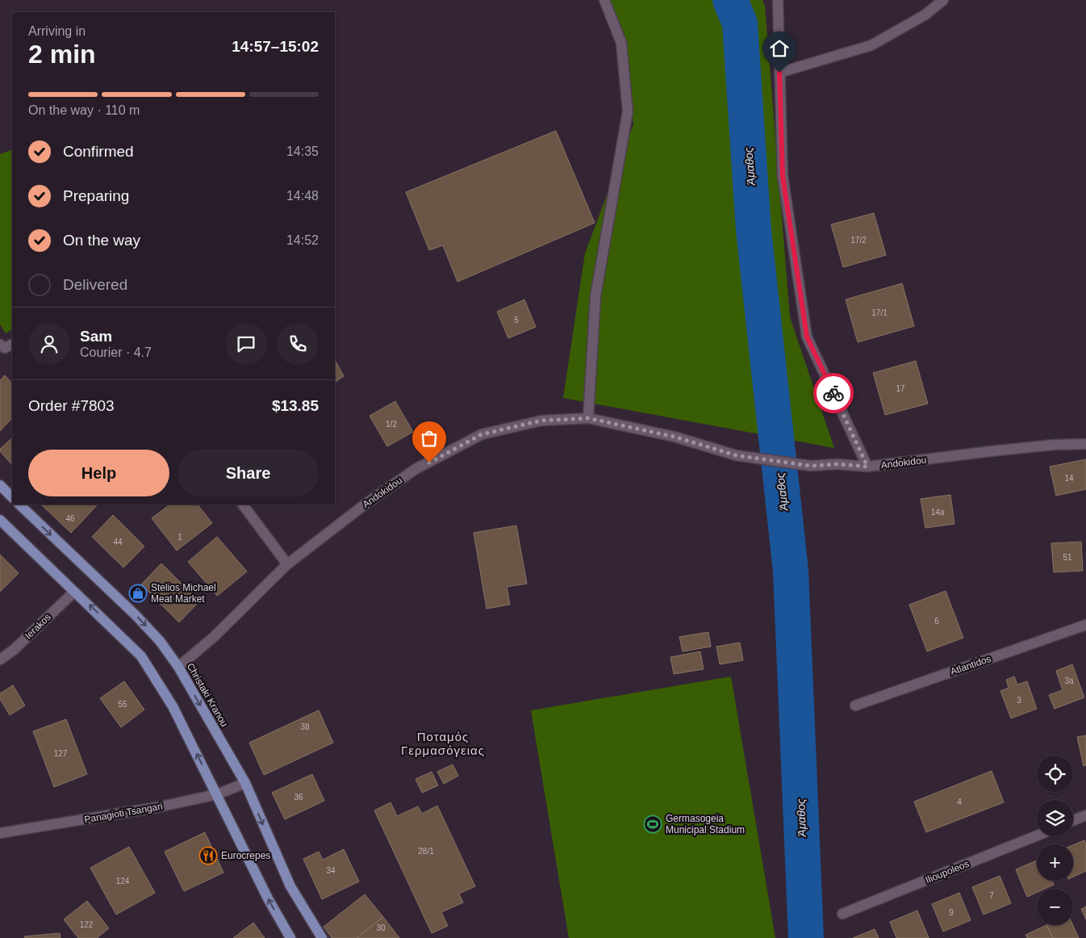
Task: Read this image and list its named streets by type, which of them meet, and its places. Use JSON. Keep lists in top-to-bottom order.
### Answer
{
  "streets": {
    "main road": ["Christaki Kranou"],
    "street": [
      "Andokidou",
      "Ierakos",
      "Atlantidos",
      "Panagioti Tsangari",
      "Ilioupoleos"
    ]
  },
  "crossings": [
    ["Andokidou", "Christaki Kranou"],
    ["Christaki Kranou", "Panagioti Tsangari"]
  ],
  "districts": ["Ποταμός Γερμασόγειας"],
  "water": ["Άμαθος"],
  "places": {
    "shop": ["Stelios Michael Meat Market"],
    "sports": ["Germasogeia Municipal Stadium"],
    "restaurant": ["Eurocrepes"]
  },
  "house_numbers": [
    "17/2",
    "17/1",
    "5",
    "17",
    "1/2",
    "14",
    "14a",
    "46",
    "1",
    "44",
    "51",
    "6",
    "3a",
    "3",
    "55",
    "38",
    "127",
    "36",
    "4",
    "28/1",
    "34",
    "124",
    "7",
    "9",
    "122",
    "30"
  ],
  "page": {
    "heading": ["2 min", "Arriving in", "14:57–15:02"],
    "panel": [
      "Sam",
      "Courier · 4.7",
      "Order #7803",
      "$13.85"
    ],
    "bar": "On the way · 110 m",
    "list": [
      ["Confirmed", "14:35"],
      ["Preparing", "14:48"],
      ["On the way", "14:52"],
      "Delivered"
    ],
    "buttons": ["Help", "Share"],
    "map_buttons": ["+", "−"]
  }
}
